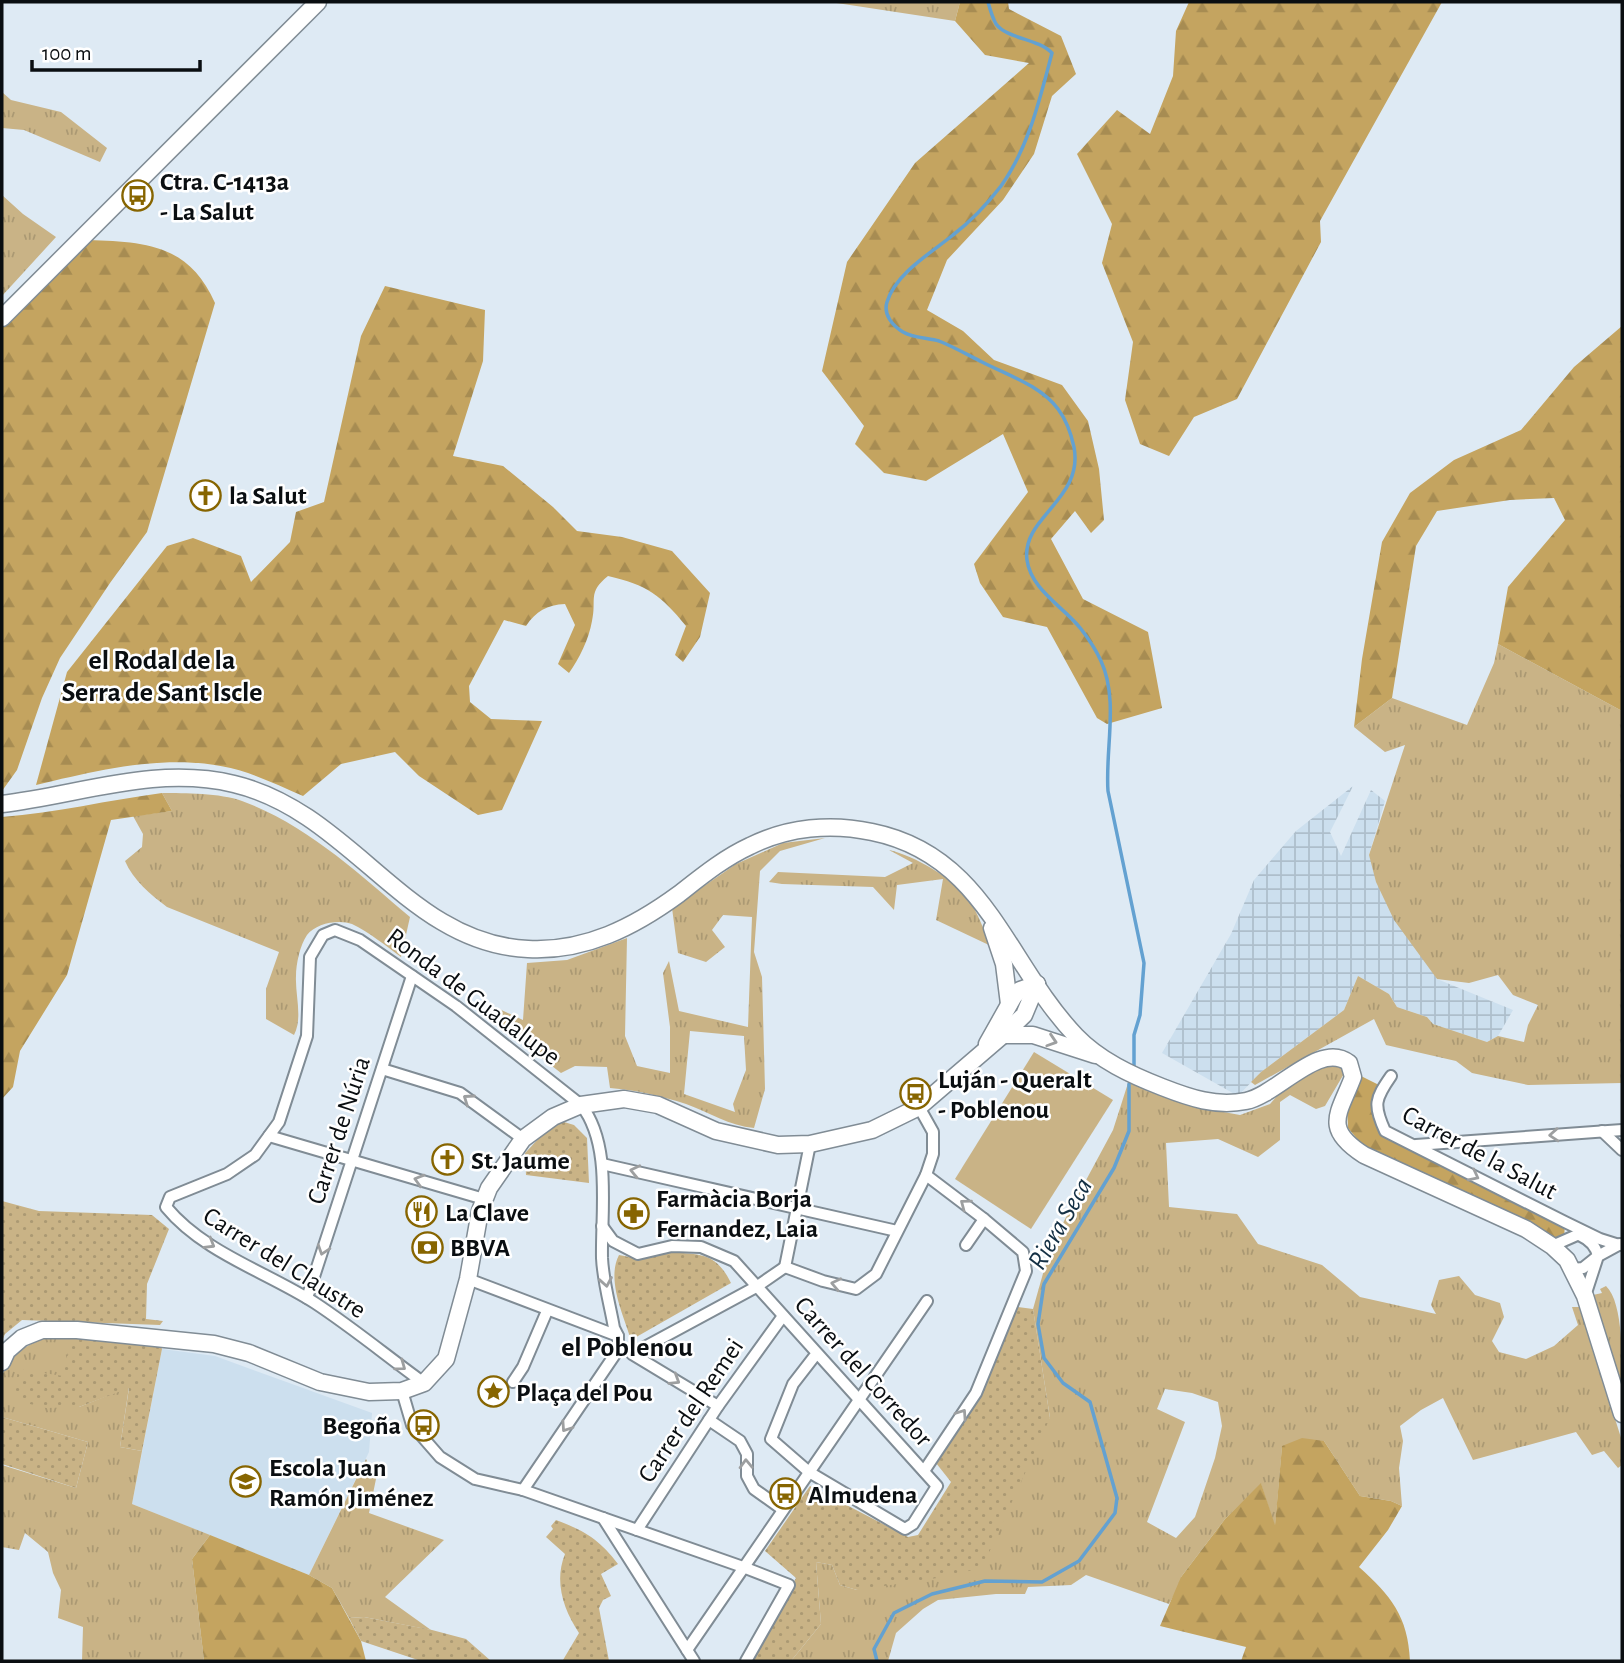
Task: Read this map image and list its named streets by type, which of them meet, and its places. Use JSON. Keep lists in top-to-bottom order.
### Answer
{
  "streets": {
    "street": [
      "Ronda de Guadalupe",
      "Carrer de Núria",
      "Carrer de la Salut",
      "Carrer del Claustre",
      "Carrer del Corredor",
      "Carrer del Remei"
    ]
  },
  "crossings": [
    ["Ronda de Guadalupe", "Carrer de Núria"],
    ["Ronda de Guadalupe", "Carrer del Claustre"],
    ["Carrer de Núria", "Carrer del Claustre"],
    ["Carrer del Corredor", "Carrer del Remei"]
  ],
  "one_way": ["Carrer de Núria", "Carrer de la Salut"],
  "districts": ["el Rodal de la Serra de Sant Iscle", "el Poblenou"],
  "water": ["Riera Seca"],
  "places": {
    "bus stop": [
      "Ctra. C-1413a - La Salut",
      "Luján - Queralt - Poblenou",
      "Begoña",
      "Almudena"
    ],
    "church": ["la Salut", "St. Jaume"],
    "restaurant": ["La Clave"],
    "pharmacy": ["Farmàcia Borja Fernandez, Laia"],
    "bank": ["BBVA"],
    "place": ["Plaça del Pou"],
    "school or university": ["Escola Juan Ramón Jiménez"]
  },
  "scale_bar": "100 m"
}
